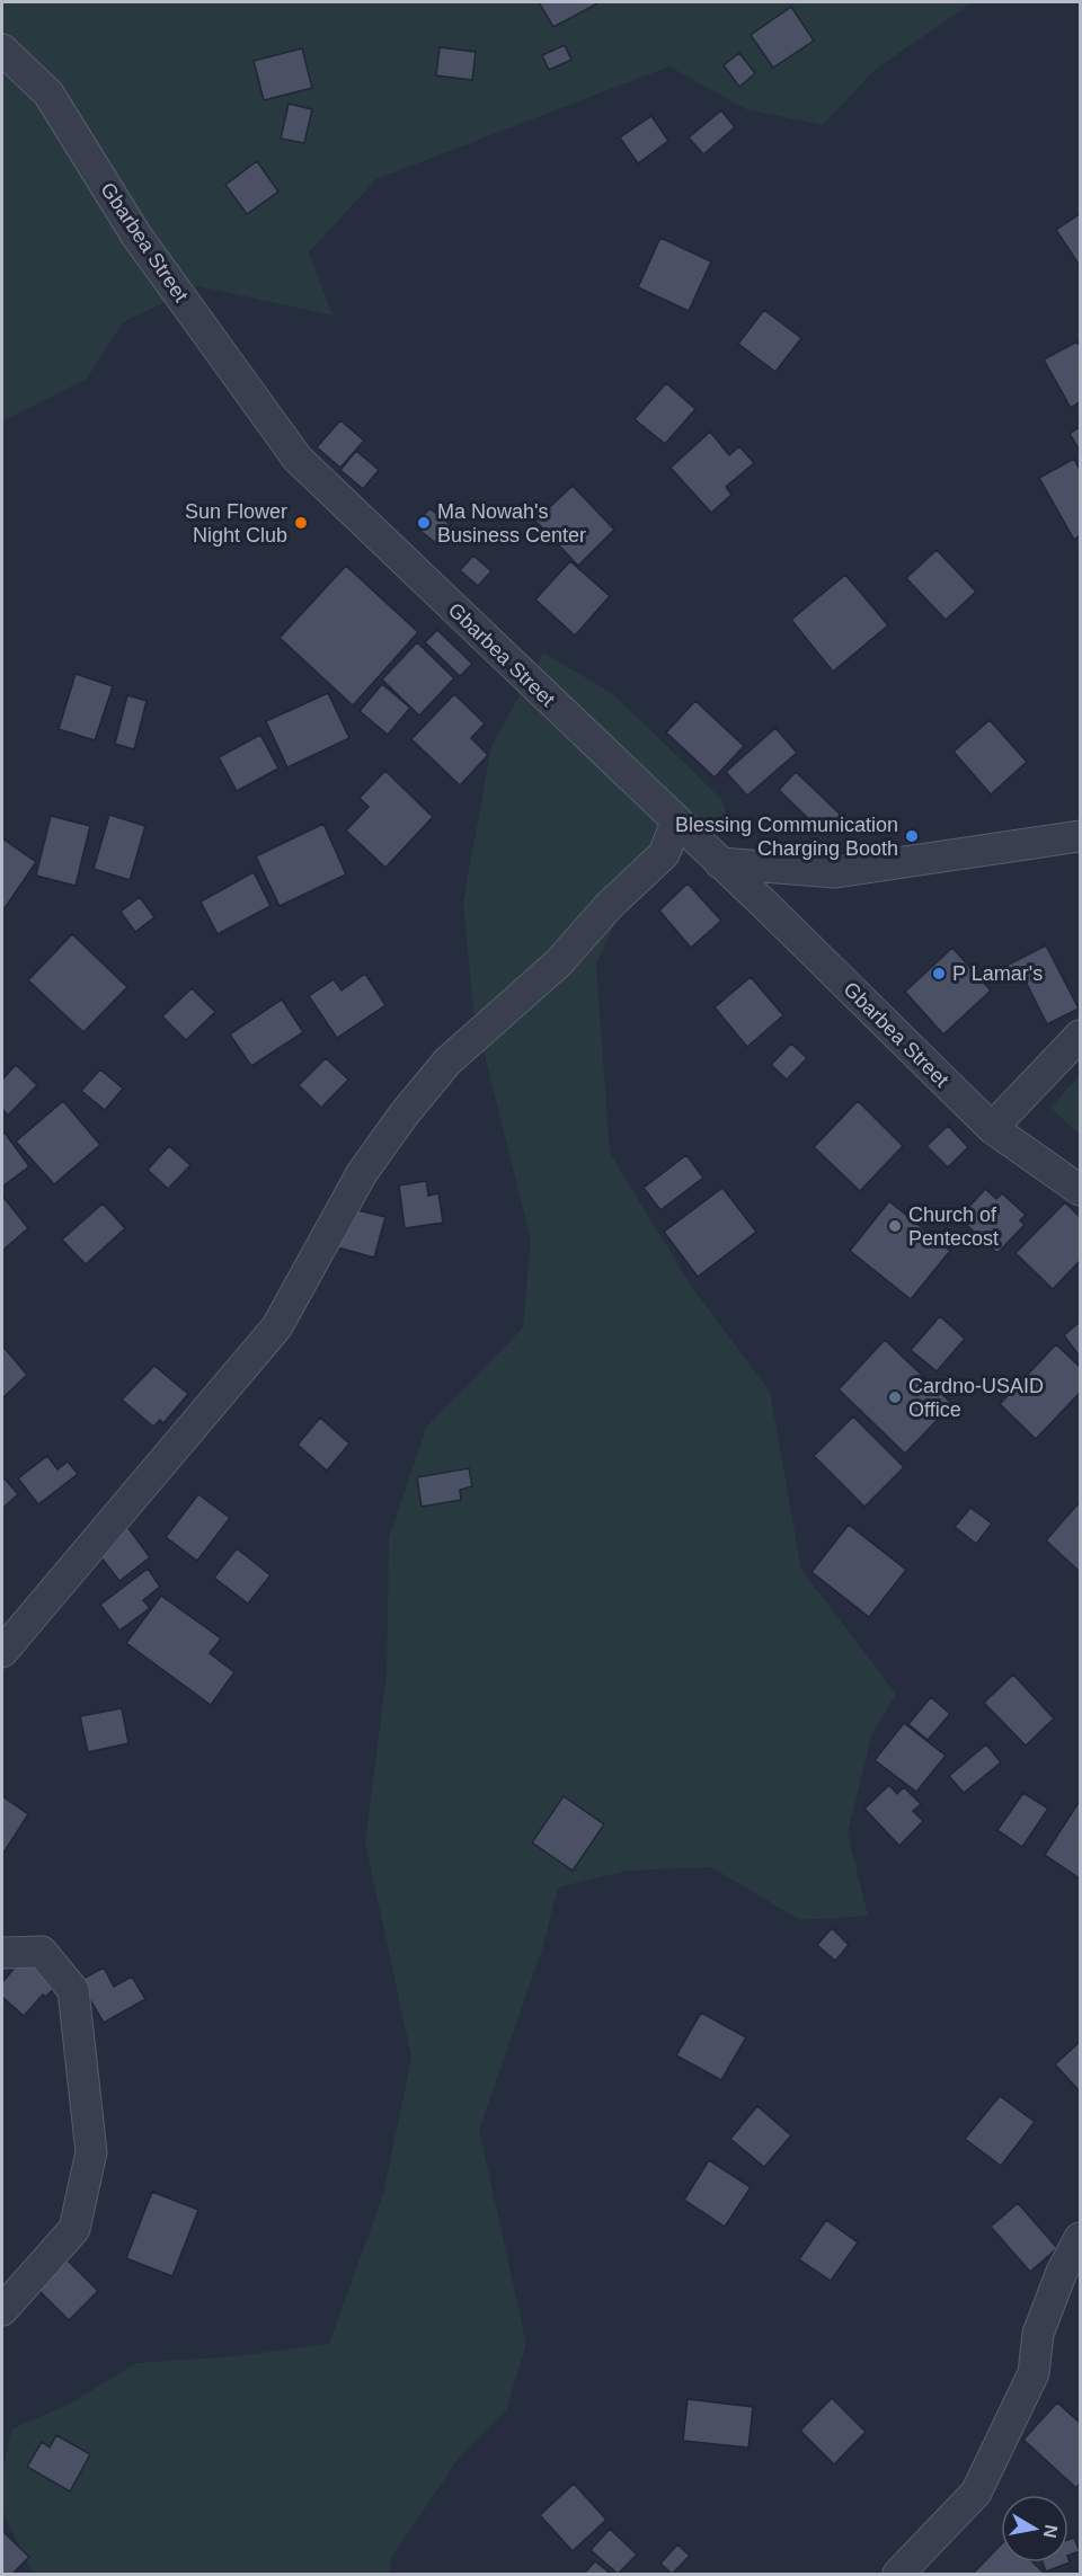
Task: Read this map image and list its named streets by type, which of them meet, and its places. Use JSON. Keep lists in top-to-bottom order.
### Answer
{
  "streets": {
    "street": ["Gbarbea Street"]
  },
  "places": [
    "Sun Flower Night Club",
    "Ma Nowah's Business Center",
    "Blessing Communication Charging Booth",
    "P Lamar's",
    "Church of Pentecost",
    "Cardno-USAID Office"
  ],
  "north": "right"
}
